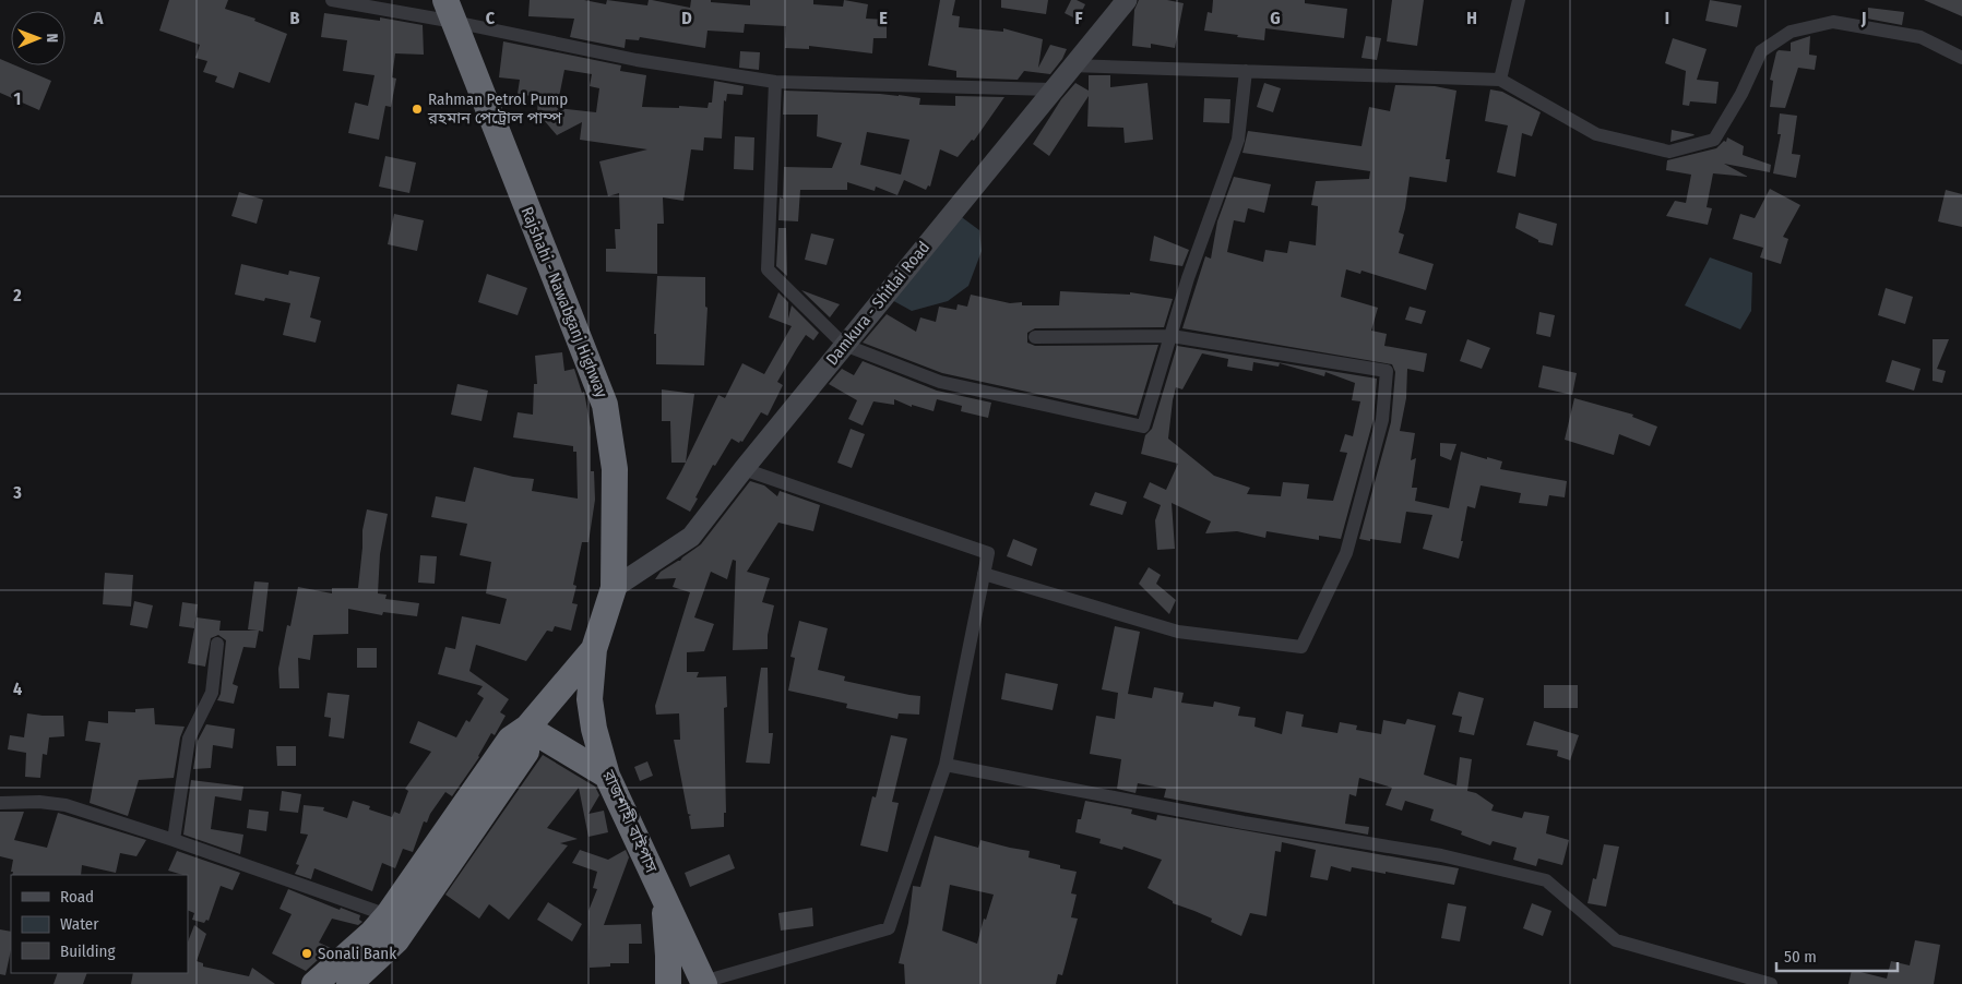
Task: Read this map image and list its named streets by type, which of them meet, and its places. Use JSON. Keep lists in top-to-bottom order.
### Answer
{
  "streets": {
    "highway": ["Rajshahi - Nawabganj Highway", "রাজশাহী বাইপাস"],
    "street": ["Damkura - Shitlai Road"]
  },
  "crossings": [
    ["Rajshahi - Nawabganj Highway", "Damkura - Shitlai Road"],
    ["Rajshahi - Nawabganj Highway", "রাজশাহী বাইপাস"]
  ],
  "places": ["Rahman Petrol Pump রহমান পেট্রোল পাম্প", "Sonali Bank"],
  "legend": ["Road", "Water", "Building"],
  "scale_bar": "50 m",
  "north": "right",
  "grid": {
    "columns": [
      "A",
      "B",
      "C",
      "D",
      "E",
      "F",
      "G",
      "H",
      "I",
      "J"
    ],
    "rows": [
      "1",
      "2",
      "3",
      "4"
    ]
  }
}
